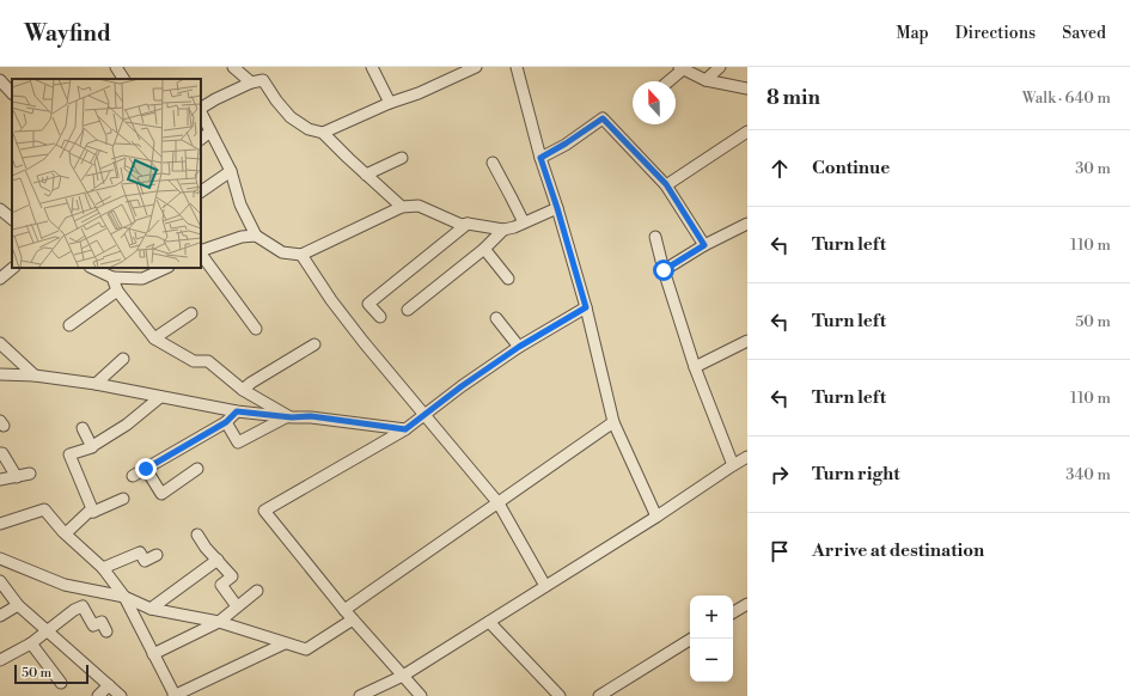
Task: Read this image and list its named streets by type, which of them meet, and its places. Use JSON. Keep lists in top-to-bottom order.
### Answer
{
  "scale_bar": "50 m",
  "north": "top",
  "page": {
    "header": "Wayfind",
    "nav": ["Map", "Directions", "Saved"],
    "heading": ["8 min", "Walk · 640 m"],
    "list": [
      ["Continue", "30 m"],
      ["Turn left", "110 m"],
      ["Turn left", "50 m"],
      ["Turn left", "110 m"],
      ["Turn right", "340 m"],
      "Arrive at destination"
    ],
    "map_buttons": ["+", "−"],
    "scale": "50 m"
  }
}
